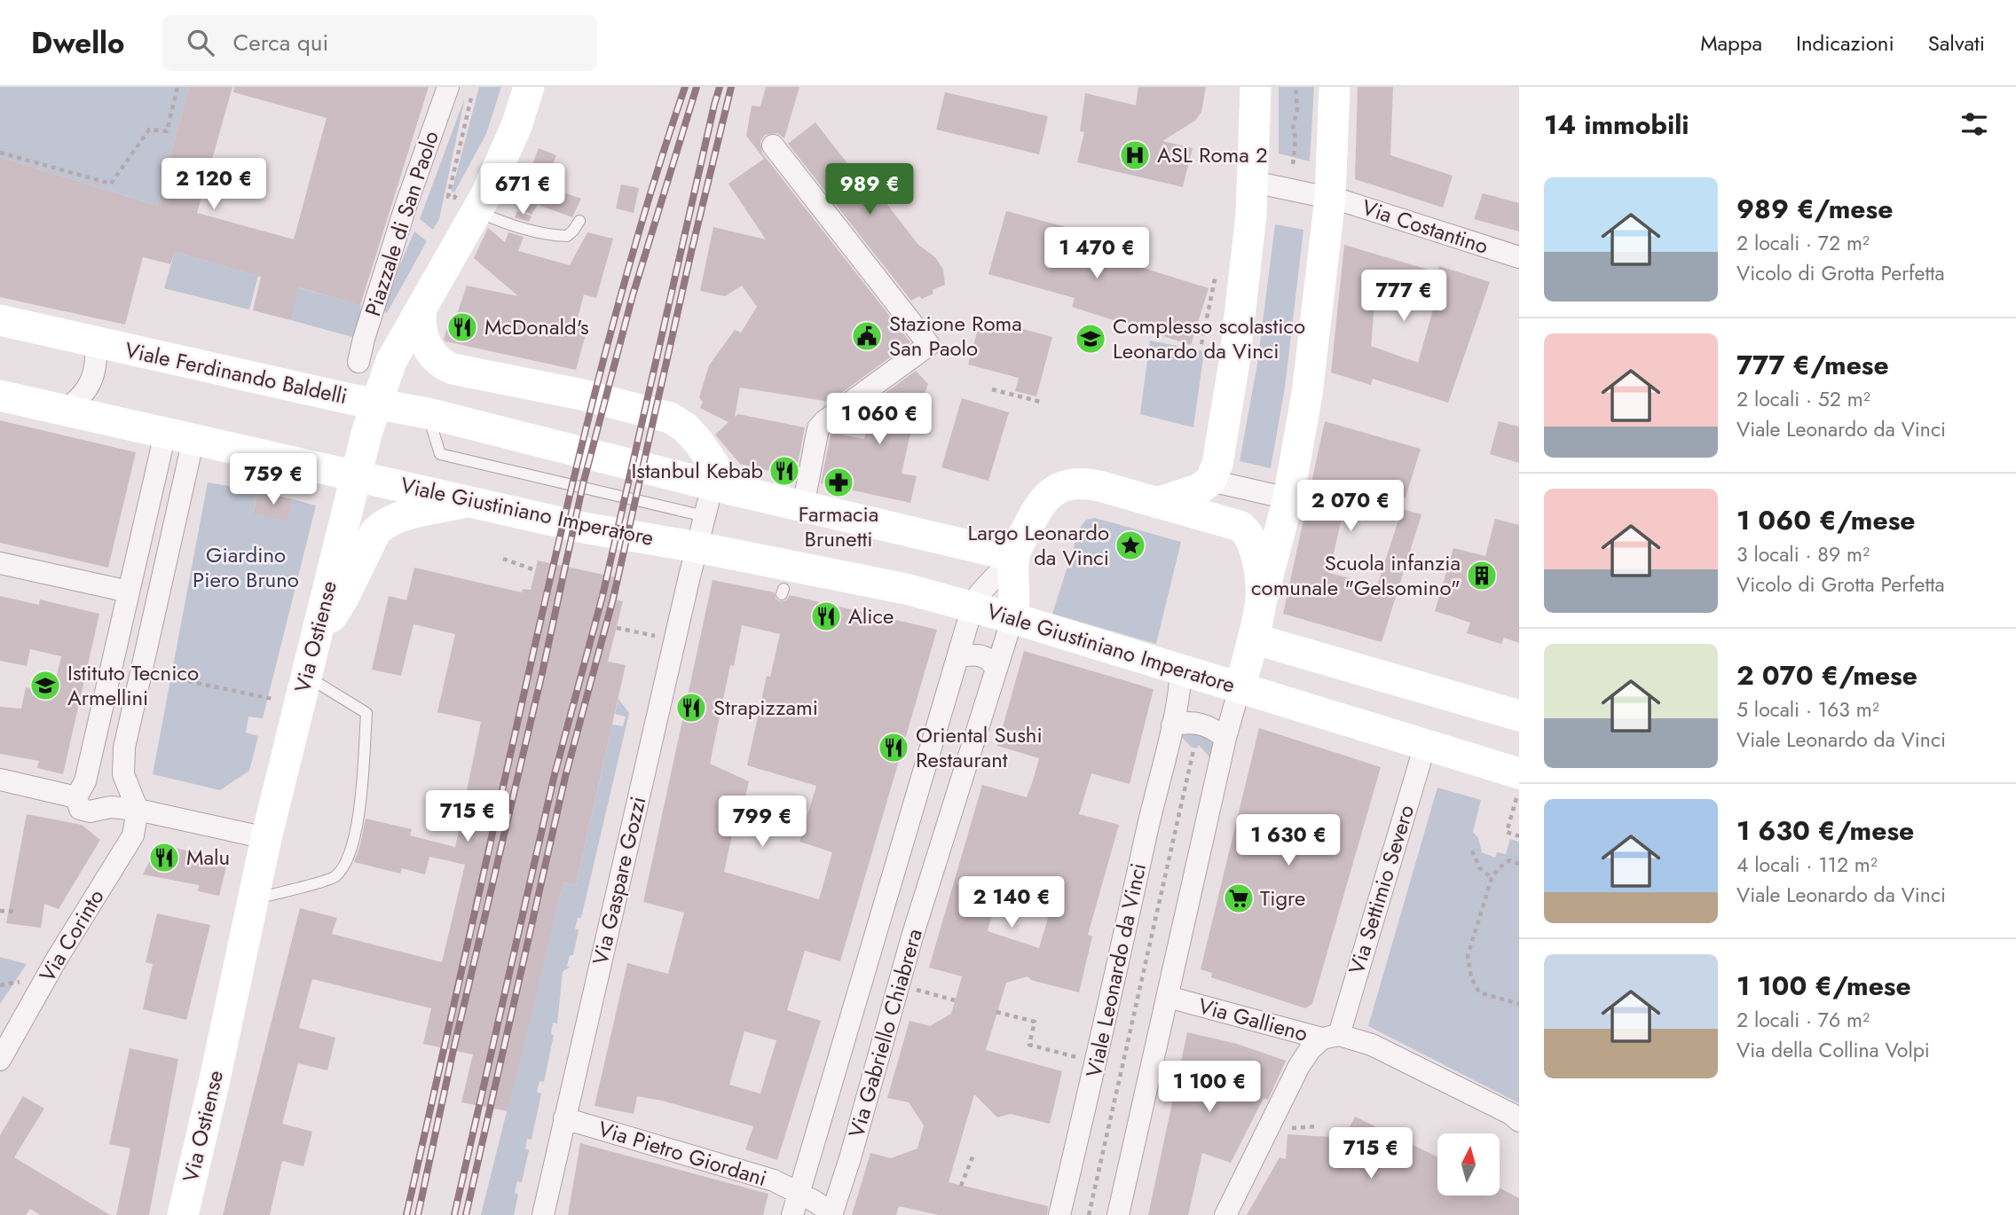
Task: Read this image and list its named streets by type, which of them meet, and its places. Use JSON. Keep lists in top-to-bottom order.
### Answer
{
  "streets": {
    "street": [
      "Piazzale di San Paolo",
      "Via Costantino",
      "Viale Ferdinando Baldelli",
      "Viale Giustiniano Imperatore",
      "Via Ostiense",
      "Via Gaspare Gozzi",
      "Via Settimio Severo",
      "Via Corinto",
      "Viale Leonardo da Vinci",
      "Via Gallieno",
      "Via Gabriello Chiabrera",
      "Via Pietro Giordani"
    ]
  },
  "crossings": [
    ["Viale Ferdinando Baldelli", "Via Ostiense"],
    ["Viale Giustiniano Imperatore", "Via Ostiense"],
    ["Viale Giustiniano Imperatore", "Via Gaspare Gozzi"],
    ["Viale Giustiniano Imperatore", "Via Settimio Severo"],
    ["Viale Giustiniano Imperatore", "Viale Leonardo da Vinci"],
    ["Viale Giustiniano Imperatore", "Via Gabriello Chiabrera"],
    ["Via Gaspare Gozzi", "Via Pietro Giordani"],
    ["Via Settimio Severo", "Via Gallieno"],
    ["Via Gabriello Chiabrera", "Via Pietro Giordani"]
  ],
  "parks": ["Giardino Piero Bruno"],
  "places": {
    "hospital": ["ASL Roma 2"],
    "restaurant": [
      "McDonald's",
      "Istanbul Kebab",
      "Alice",
      "Strapizzami",
      "Oriental Sushi Restaurant",
      "Malu"
    ],
    "public building": ["Stazione Roma San Paolo"],
    "school or university": ["Complesso scolastico Leonardo da Vinci", "Istituto Tecnico Armellini"],
    "pharmacy": ["Farmacia Brunetti"],
    "place": ["Largo Leonardo da Vinci"],
    "building": ["Scuola infanzia comunale \"Gelsomino\""],
    "supermarket": ["Tigre"]
  },
  "north": "top",
  "page": {
    "header": "Dwello",
    "search": "Cerca qui",
    "nav": ["Mappa", "Indicazioni", "Salvati"],
    "heading": "14 immobili",
    "price": [
      "2 120 €",
      "671 €",
      "989 €",
      "1 470 €",
      "777 €",
      "1 060 €",
      "759 €",
      "2 070 €",
      "715 €",
      "799 €",
      "1 630 €",
      "2 140 €",
      "1 100 €",
      "715 €"
    ],
    "list": [
      {
        "name": "989 €/mese",
        "note": "2 locali · 72 m² · Vicolo di Grotta Perfetta"
      },
      {
        "name": "777 €/mese",
        "note": "2 locali · 52 m² · Viale Leonardo da Vinci"
      },
      {
        "name": "1 060 €/mese",
        "note": "3 locali · 89 m² · Vicolo di Grotta Perfetta"
      },
      {
        "name": "2 070 €/mese",
        "note": "5 locali · 163 m² · Viale Leonardo da Vinci"
      },
      {
        "name": "1 630 €/mese",
        "note": "4 locali · 112 m² · Viale Leonardo da Vinci"
      },
      {
        "name": "1 100 €/mese",
        "note": "2 locali · 76 m² · Via della Collina Volpi"
      }
    ]
  }
}
